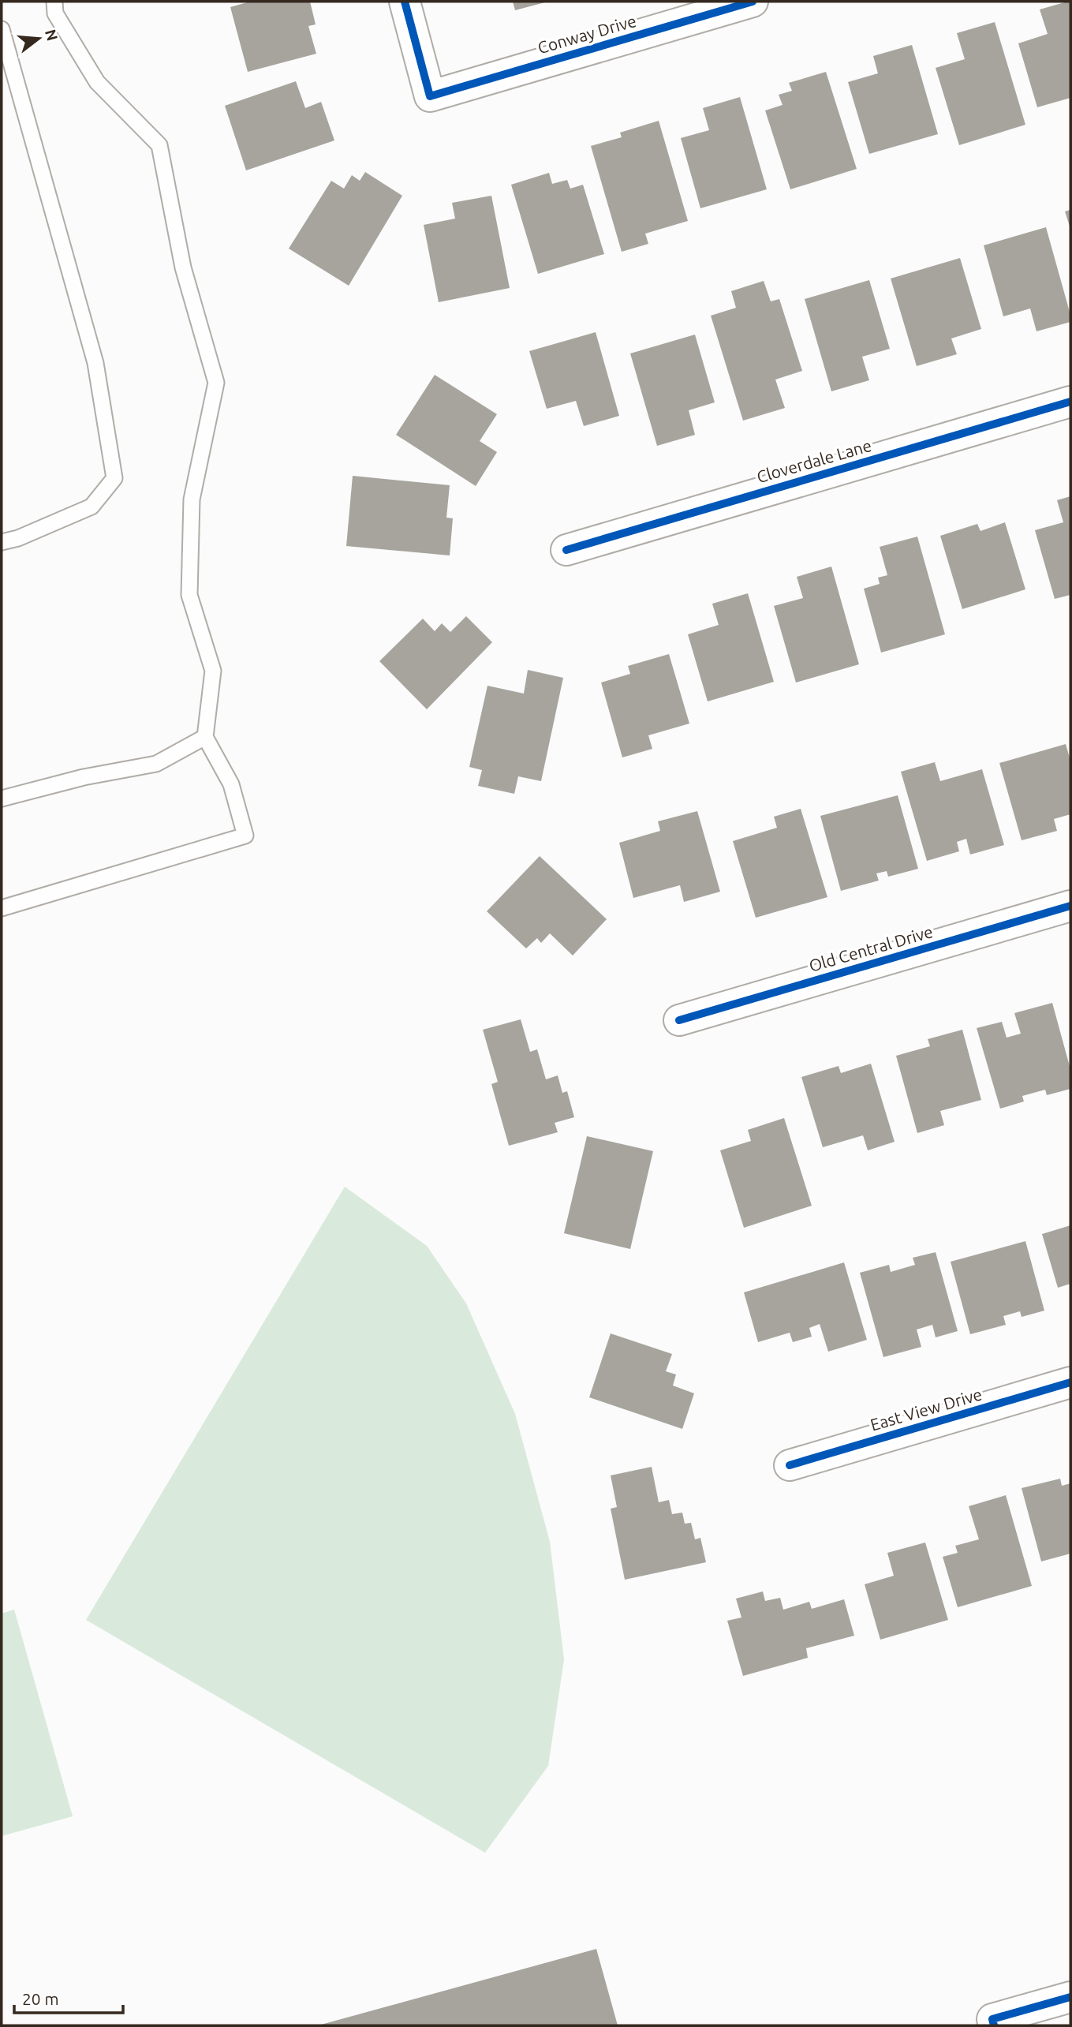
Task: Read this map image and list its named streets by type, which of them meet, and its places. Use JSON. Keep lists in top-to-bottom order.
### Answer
{
  "streets": {
    "street": [
      "Conway Drive",
      "Cloverdale Lane",
      "Old Central Drive",
      "East View Drive"
    ]
  },
  "scale_bar": "20 m",
  "north": "right"
}
